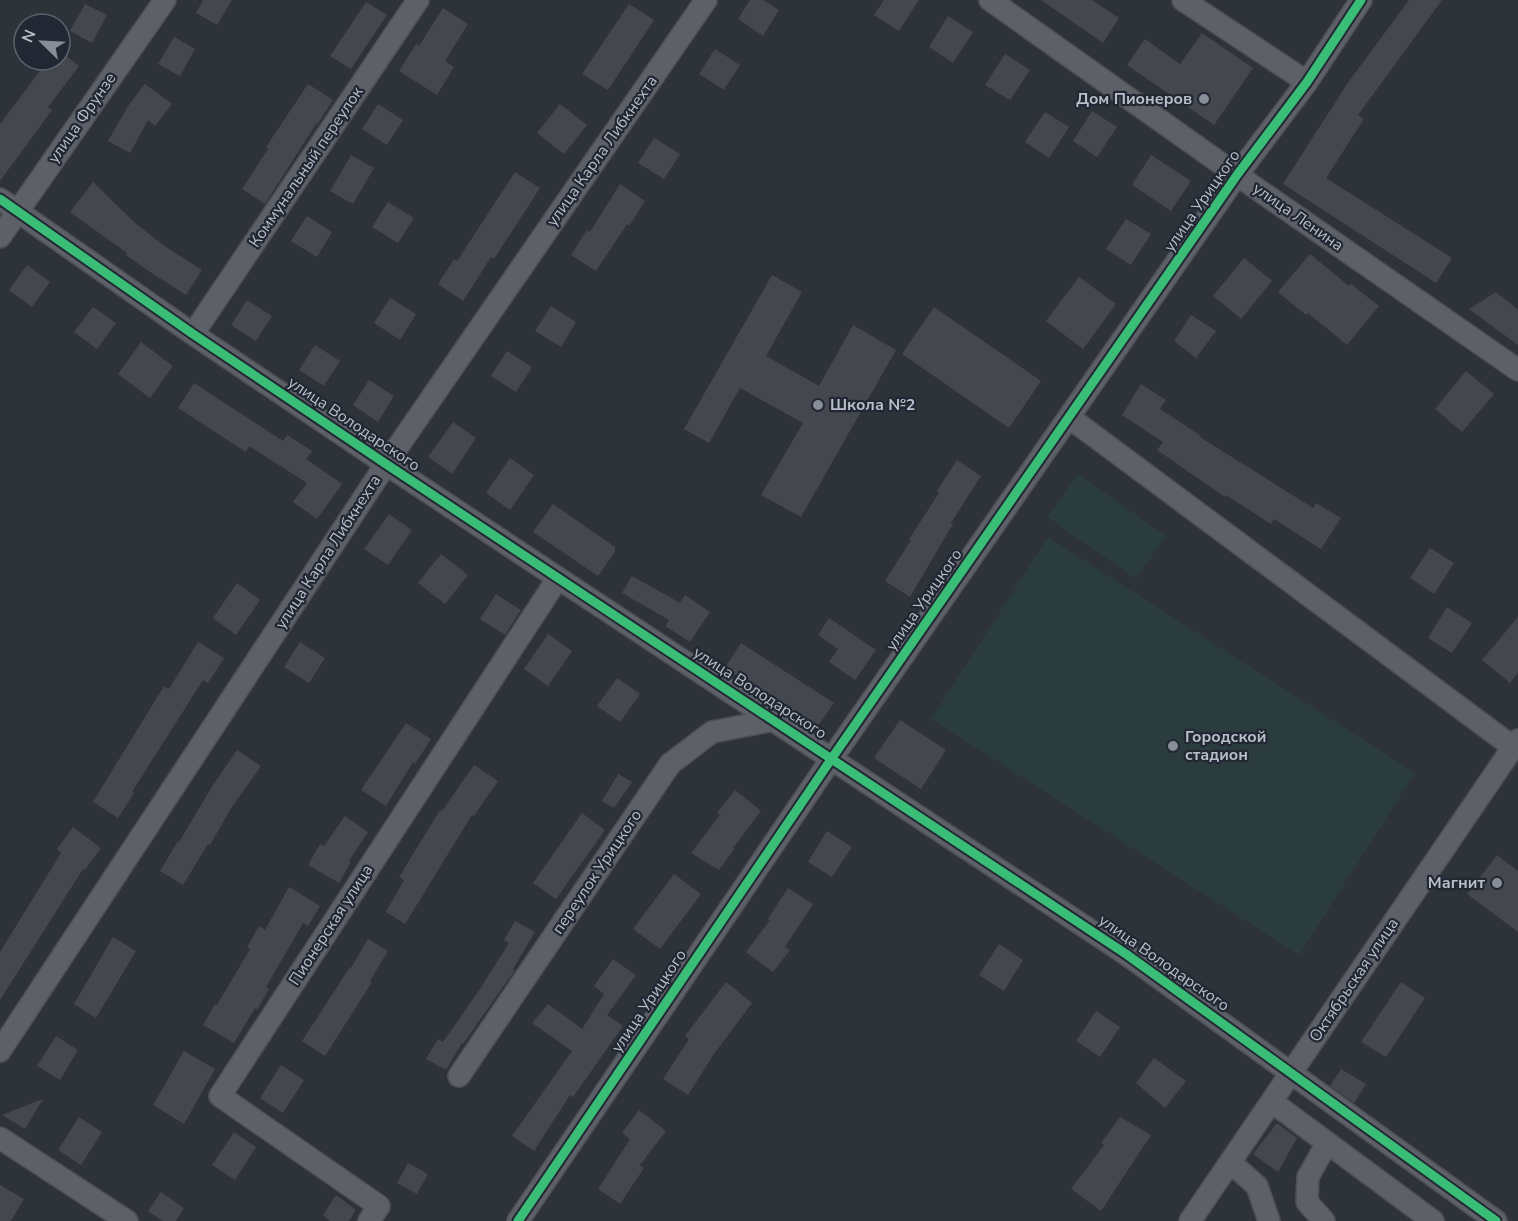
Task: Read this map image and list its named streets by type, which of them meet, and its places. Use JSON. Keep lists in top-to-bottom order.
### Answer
{
  "streets": {
    "street": [
      "улица Фрунзе",
      "улица Карла Либкнехта",
      "Коммунальный переулок",
      "улица Урицкого",
      "улица Ленина",
      "улица Володарского",
      "переулок Урицкого",
      "Пионерская улица",
      "Октябрьская улица"
    ]
  },
  "crossings": [
    ["улица Фрунзе", "улица Володарского"],
    ["улица Карла Либкнехта", "улица Володарского"],
    ["Коммунальный переулок", "улица Володарского"],
    ["улица Урицкого", "улица Ленина"],
    ["улица Урицкого", "улица Володарского"],
    ["улица Володарского", "переулок Урицкого"],
    ["улица Володарского", "Пионерская улица"],
    ["улица Володарского", "Октябрьская улица"]
  ],
  "places": [
    "Дом Пионеров",
    "Школа №2",
    "Городской стадион",
    "Магнит"
  ],
  "north": "top left"
}
